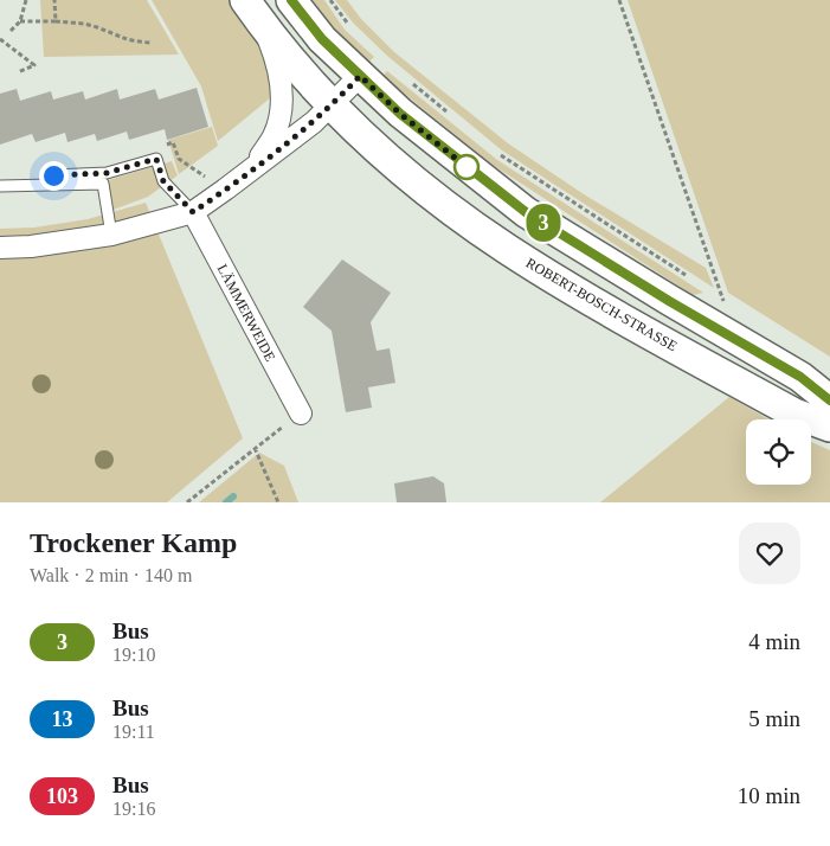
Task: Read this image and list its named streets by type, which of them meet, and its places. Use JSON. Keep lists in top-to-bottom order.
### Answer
{
  "streets": {
    "main road": ["ROBERT-BOSCH-STRASSE"],
    "street": ["LÄMMERWEIDE"]
  },
  "lines": ["bus line 3"],
  "page": {
    "on_map": "3",
    "heading": ["Trockener Kamp", "Walk · 2 min · 140 m"],
    "list": [
      {
        "mark": "3",
        "name": "Bus",
        "note": "19:10",
        "value": "4 min"
      },
      {
        "mark": "13",
        "name": "Bus",
        "note": "19:11",
        "value": "5 min"
      },
      {
        "mark": "103",
        "name": "Bus",
        "note": "19:16",
        "value": "10 min"
      }
    ]
  }
}
